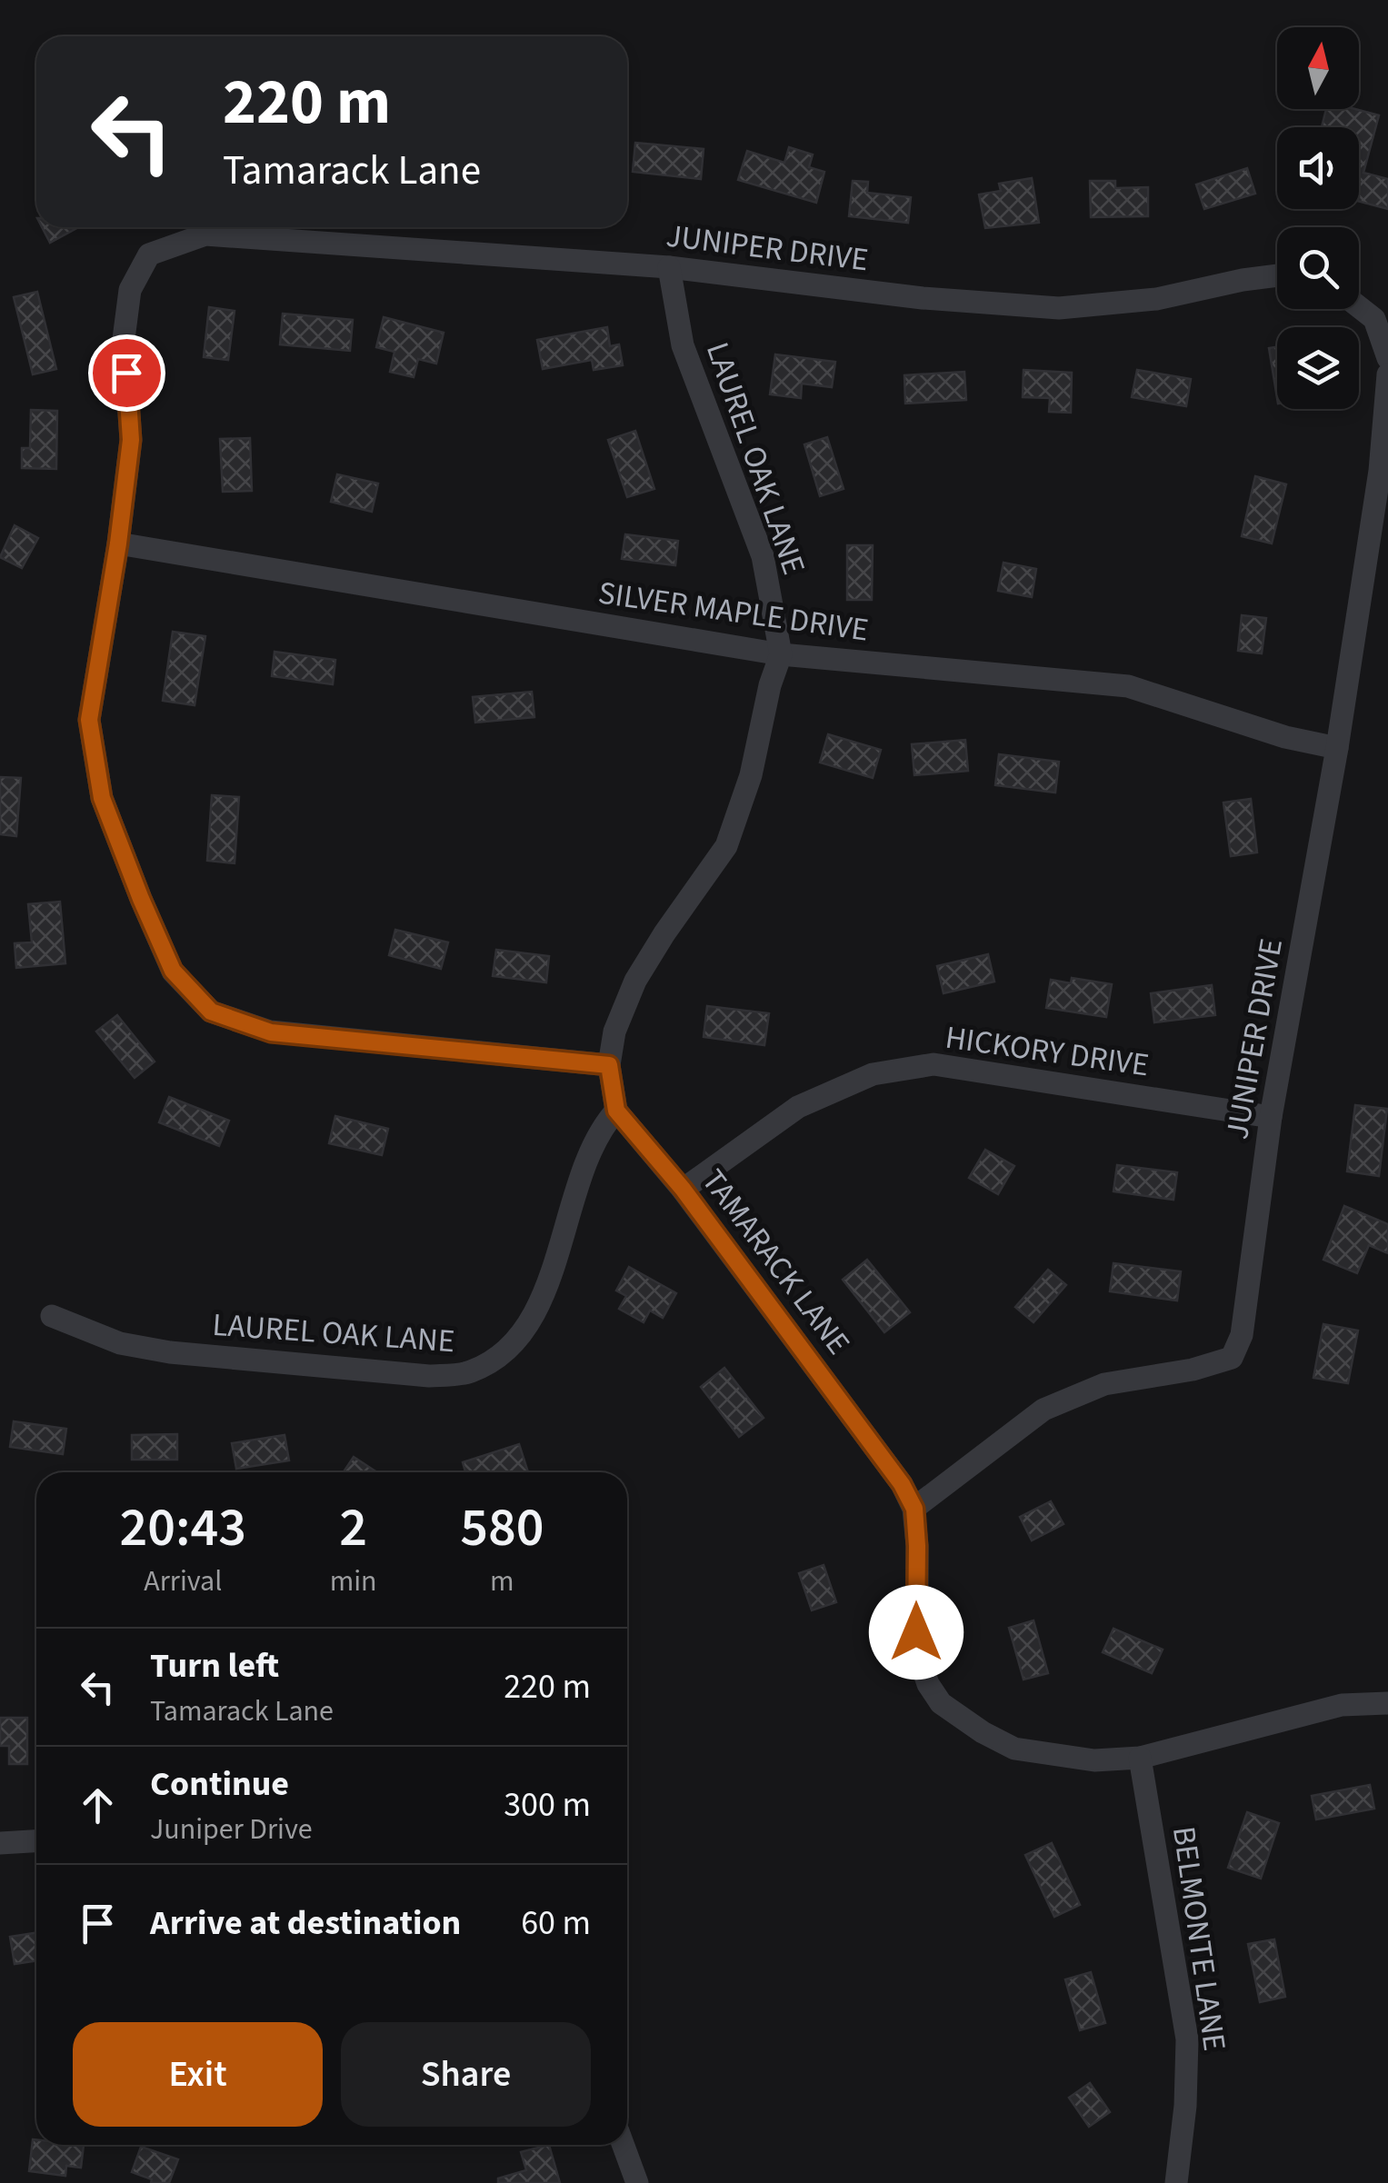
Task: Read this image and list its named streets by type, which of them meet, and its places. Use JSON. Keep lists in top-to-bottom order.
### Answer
{
  "streets": {
    "street": [
      "JUNIPER DRIVE",
      "LAUREL OAK LANE",
      "SILVER MAPLE DRIVE",
      "HICKORY DRIVE",
      "TAMARACK LANE",
      "BELMONTE LANE"
    ]
  },
  "crossings": [
    ["JUNIPER DRIVE", "LAUREL OAK LANE"],
    ["JUNIPER DRIVE", "SILVER MAPLE DRIVE"],
    ["JUNIPER DRIVE", "HICKORY DRIVE"],
    ["JUNIPER DRIVE", "TAMARACK LANE"],
    ["LAUREL OAK LANE", "SILVER MAPLE DRIVE"],
    ["LAUREL OAK LANE", "TAMARACK LANE"],
    ["HICKORY DRIVE", "TAMARACK LANE"],
    ["TAMARACK LANE", "BELMONTE LANE"]
  ],
  "north": "top",
  "page": {
    "turn": ["220 m", "Tamarack Lane"],
    "eta": [
      "20:43",
      "Arrival",
      "2",
      "min",
      "580",
      "m"
    ],
    "list": [
      {
        "name": "Turn left",
        "note": "Tamarack Lane",
        "value": "220 m"
      },
      {
        "name": "Continue",
        "note": "Juniper Drive",
        "value": "300 m"
      },
      {
        "name": "Arrive at destination",
        "value": "60 m"
      }
    ],
    "buttons": ["Exit", "Share"]
  }
}
